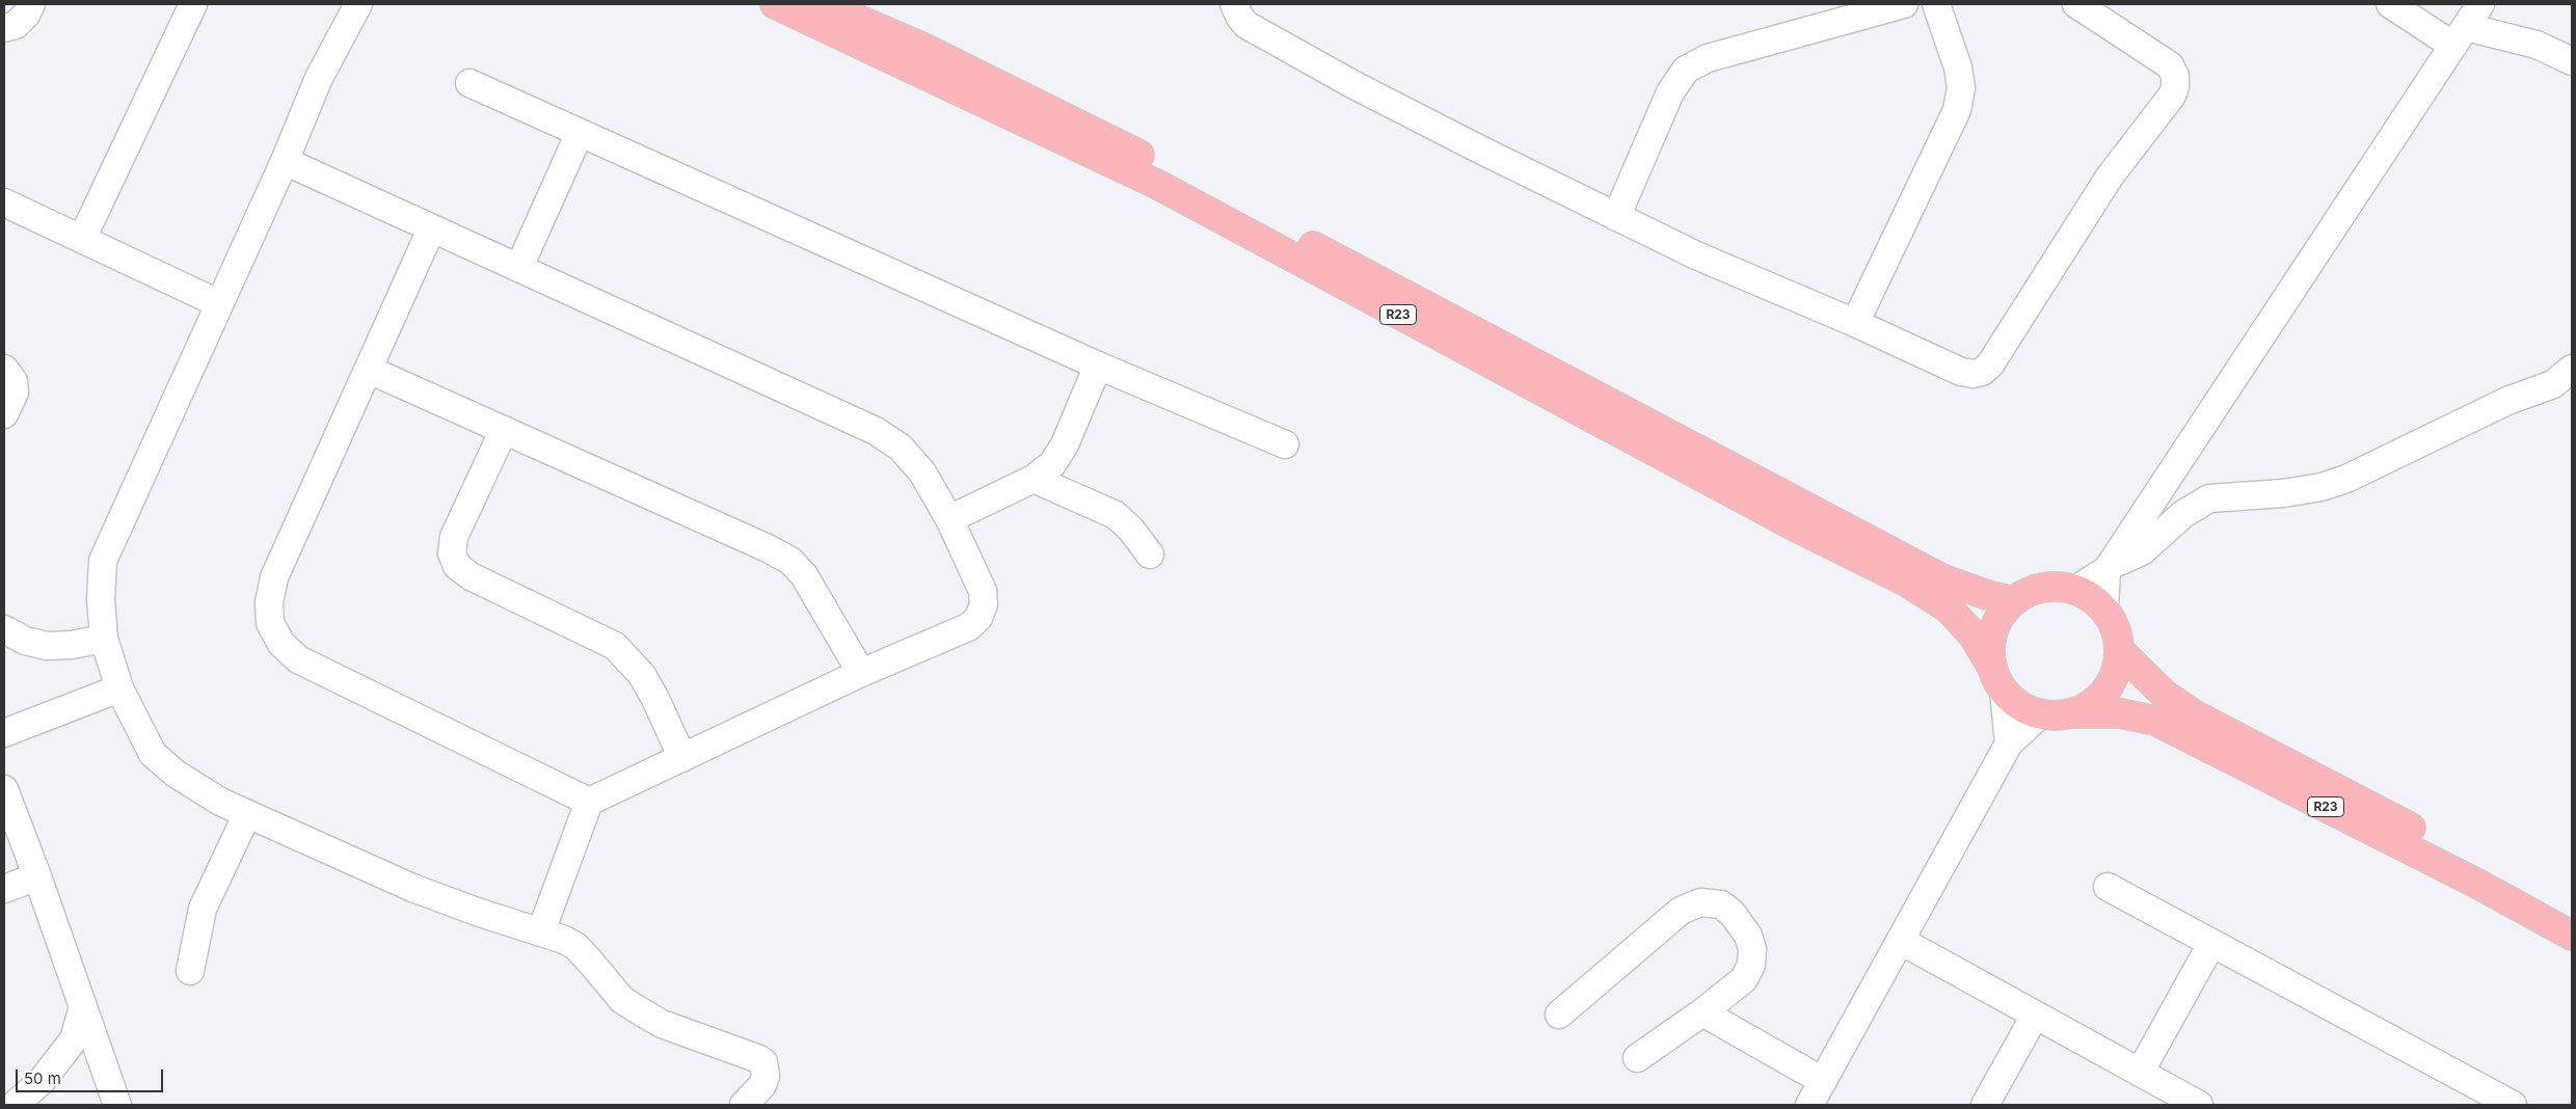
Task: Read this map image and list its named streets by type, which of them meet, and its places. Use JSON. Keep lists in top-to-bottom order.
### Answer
{
  "streets": {
    "main road": ["R23"]
  },
  "scale_bar": "50 m"
}
